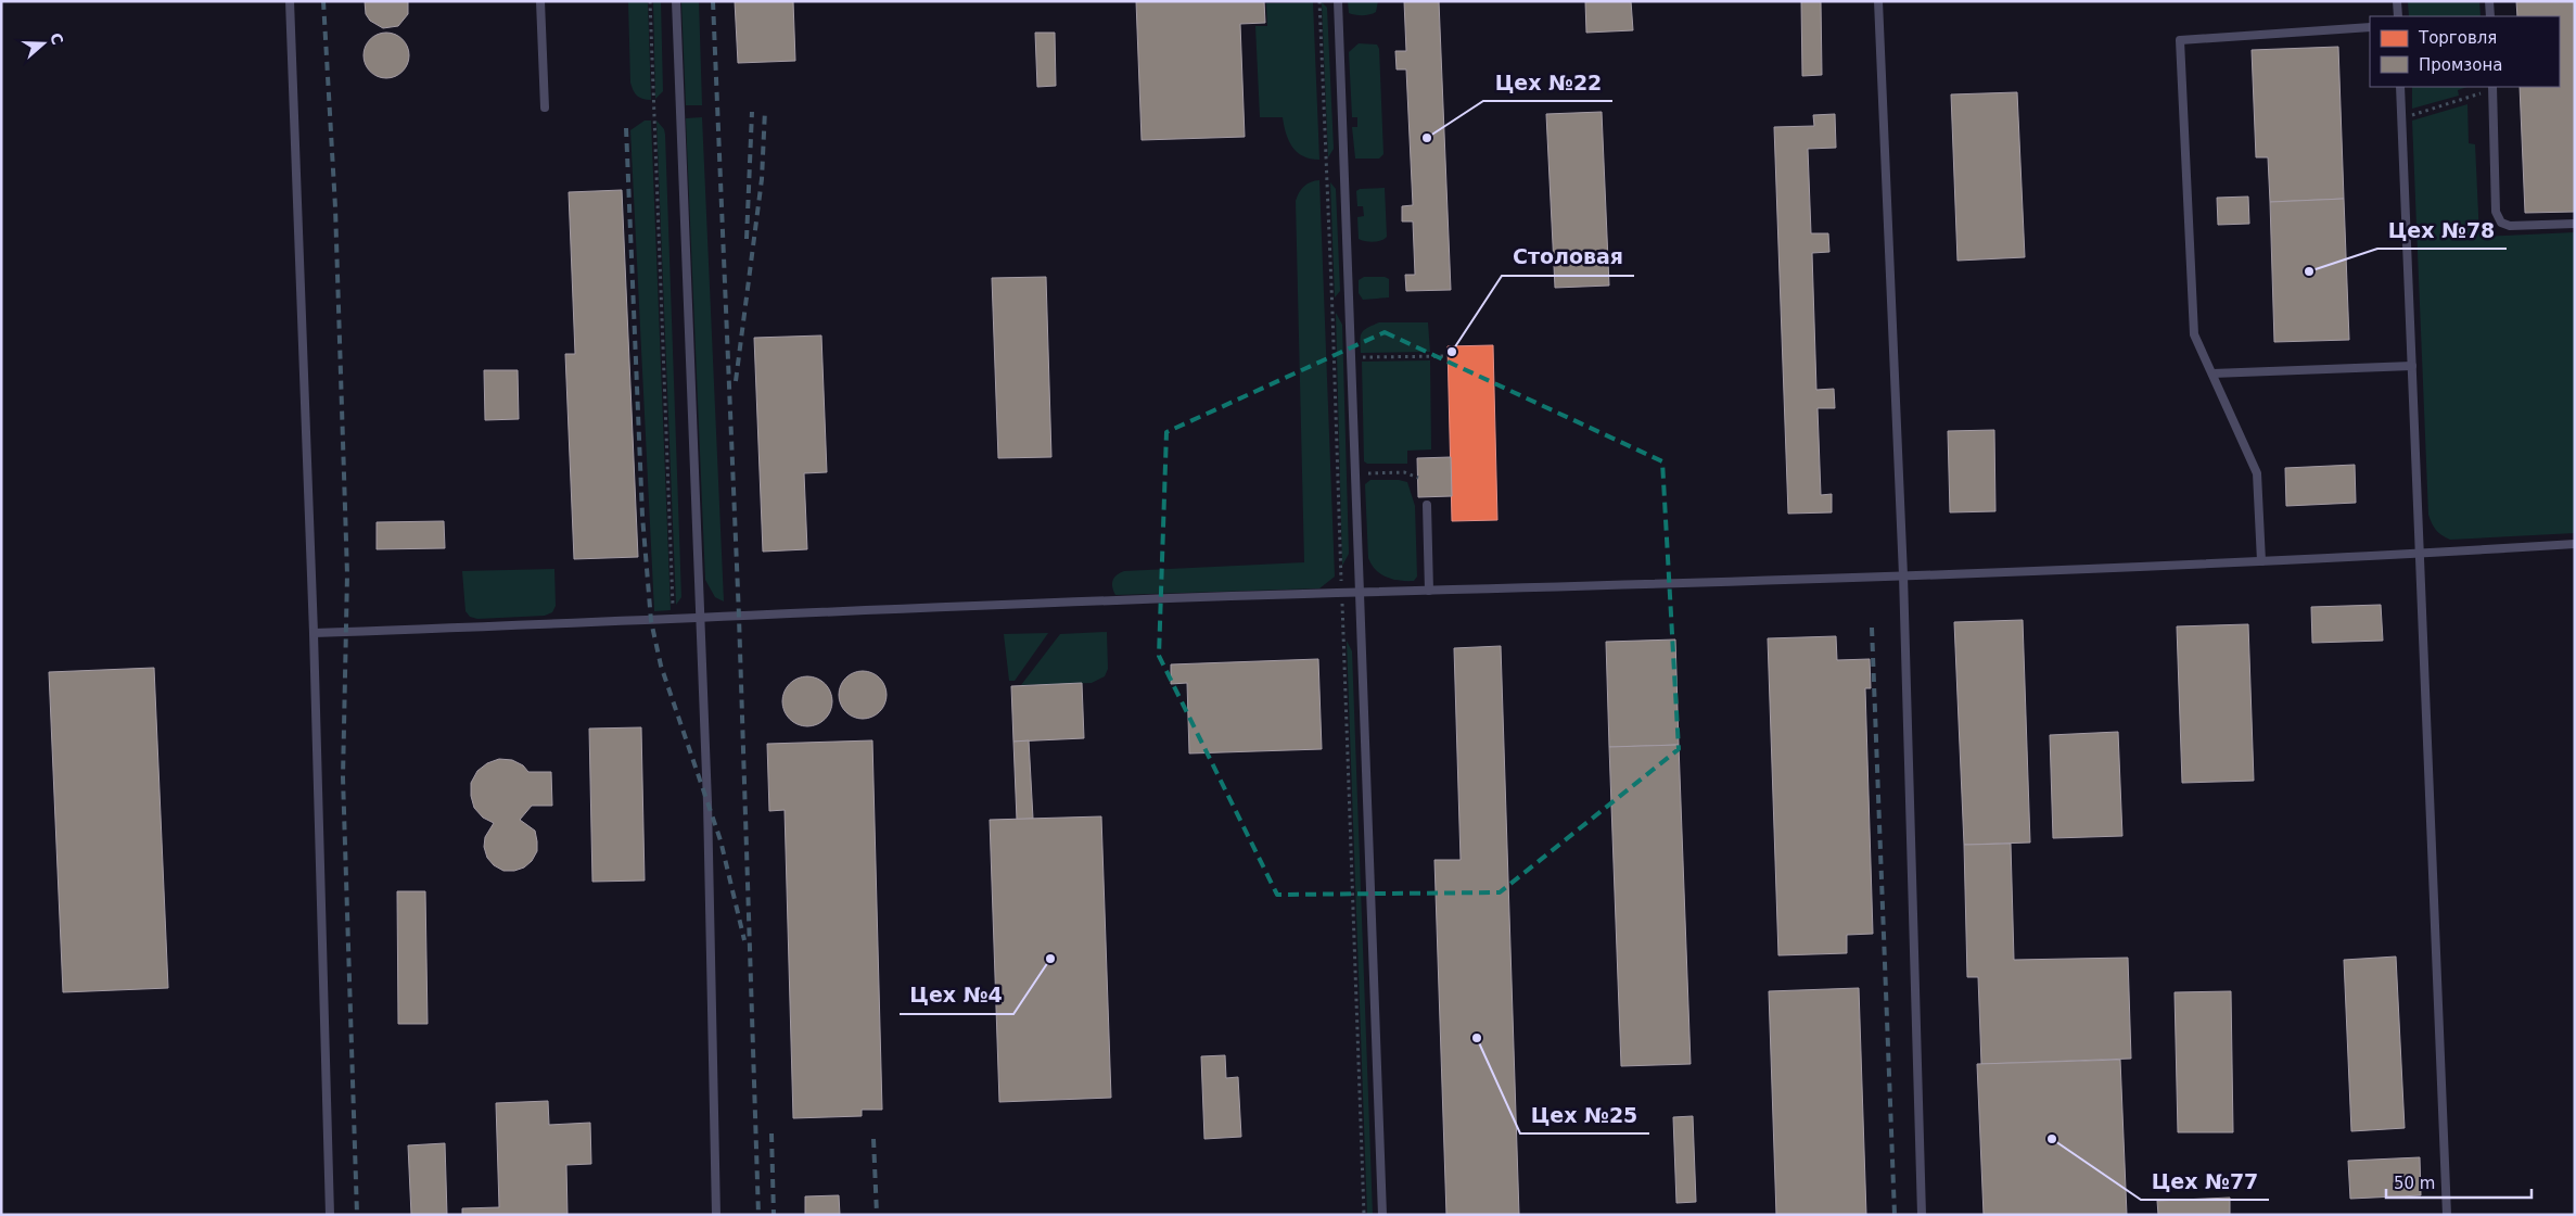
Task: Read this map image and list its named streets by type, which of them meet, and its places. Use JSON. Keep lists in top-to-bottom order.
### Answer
{
  "places": [
    "Цех №22",
    "Цех №78",
    "Столовая",
    "Цех №4",
    "Цех №25",
    "Цех №77"
  ],
  "legend": ["Торговля", "Промзона"],
  "scale_bar": "50 m",
  "north": "right"
}
